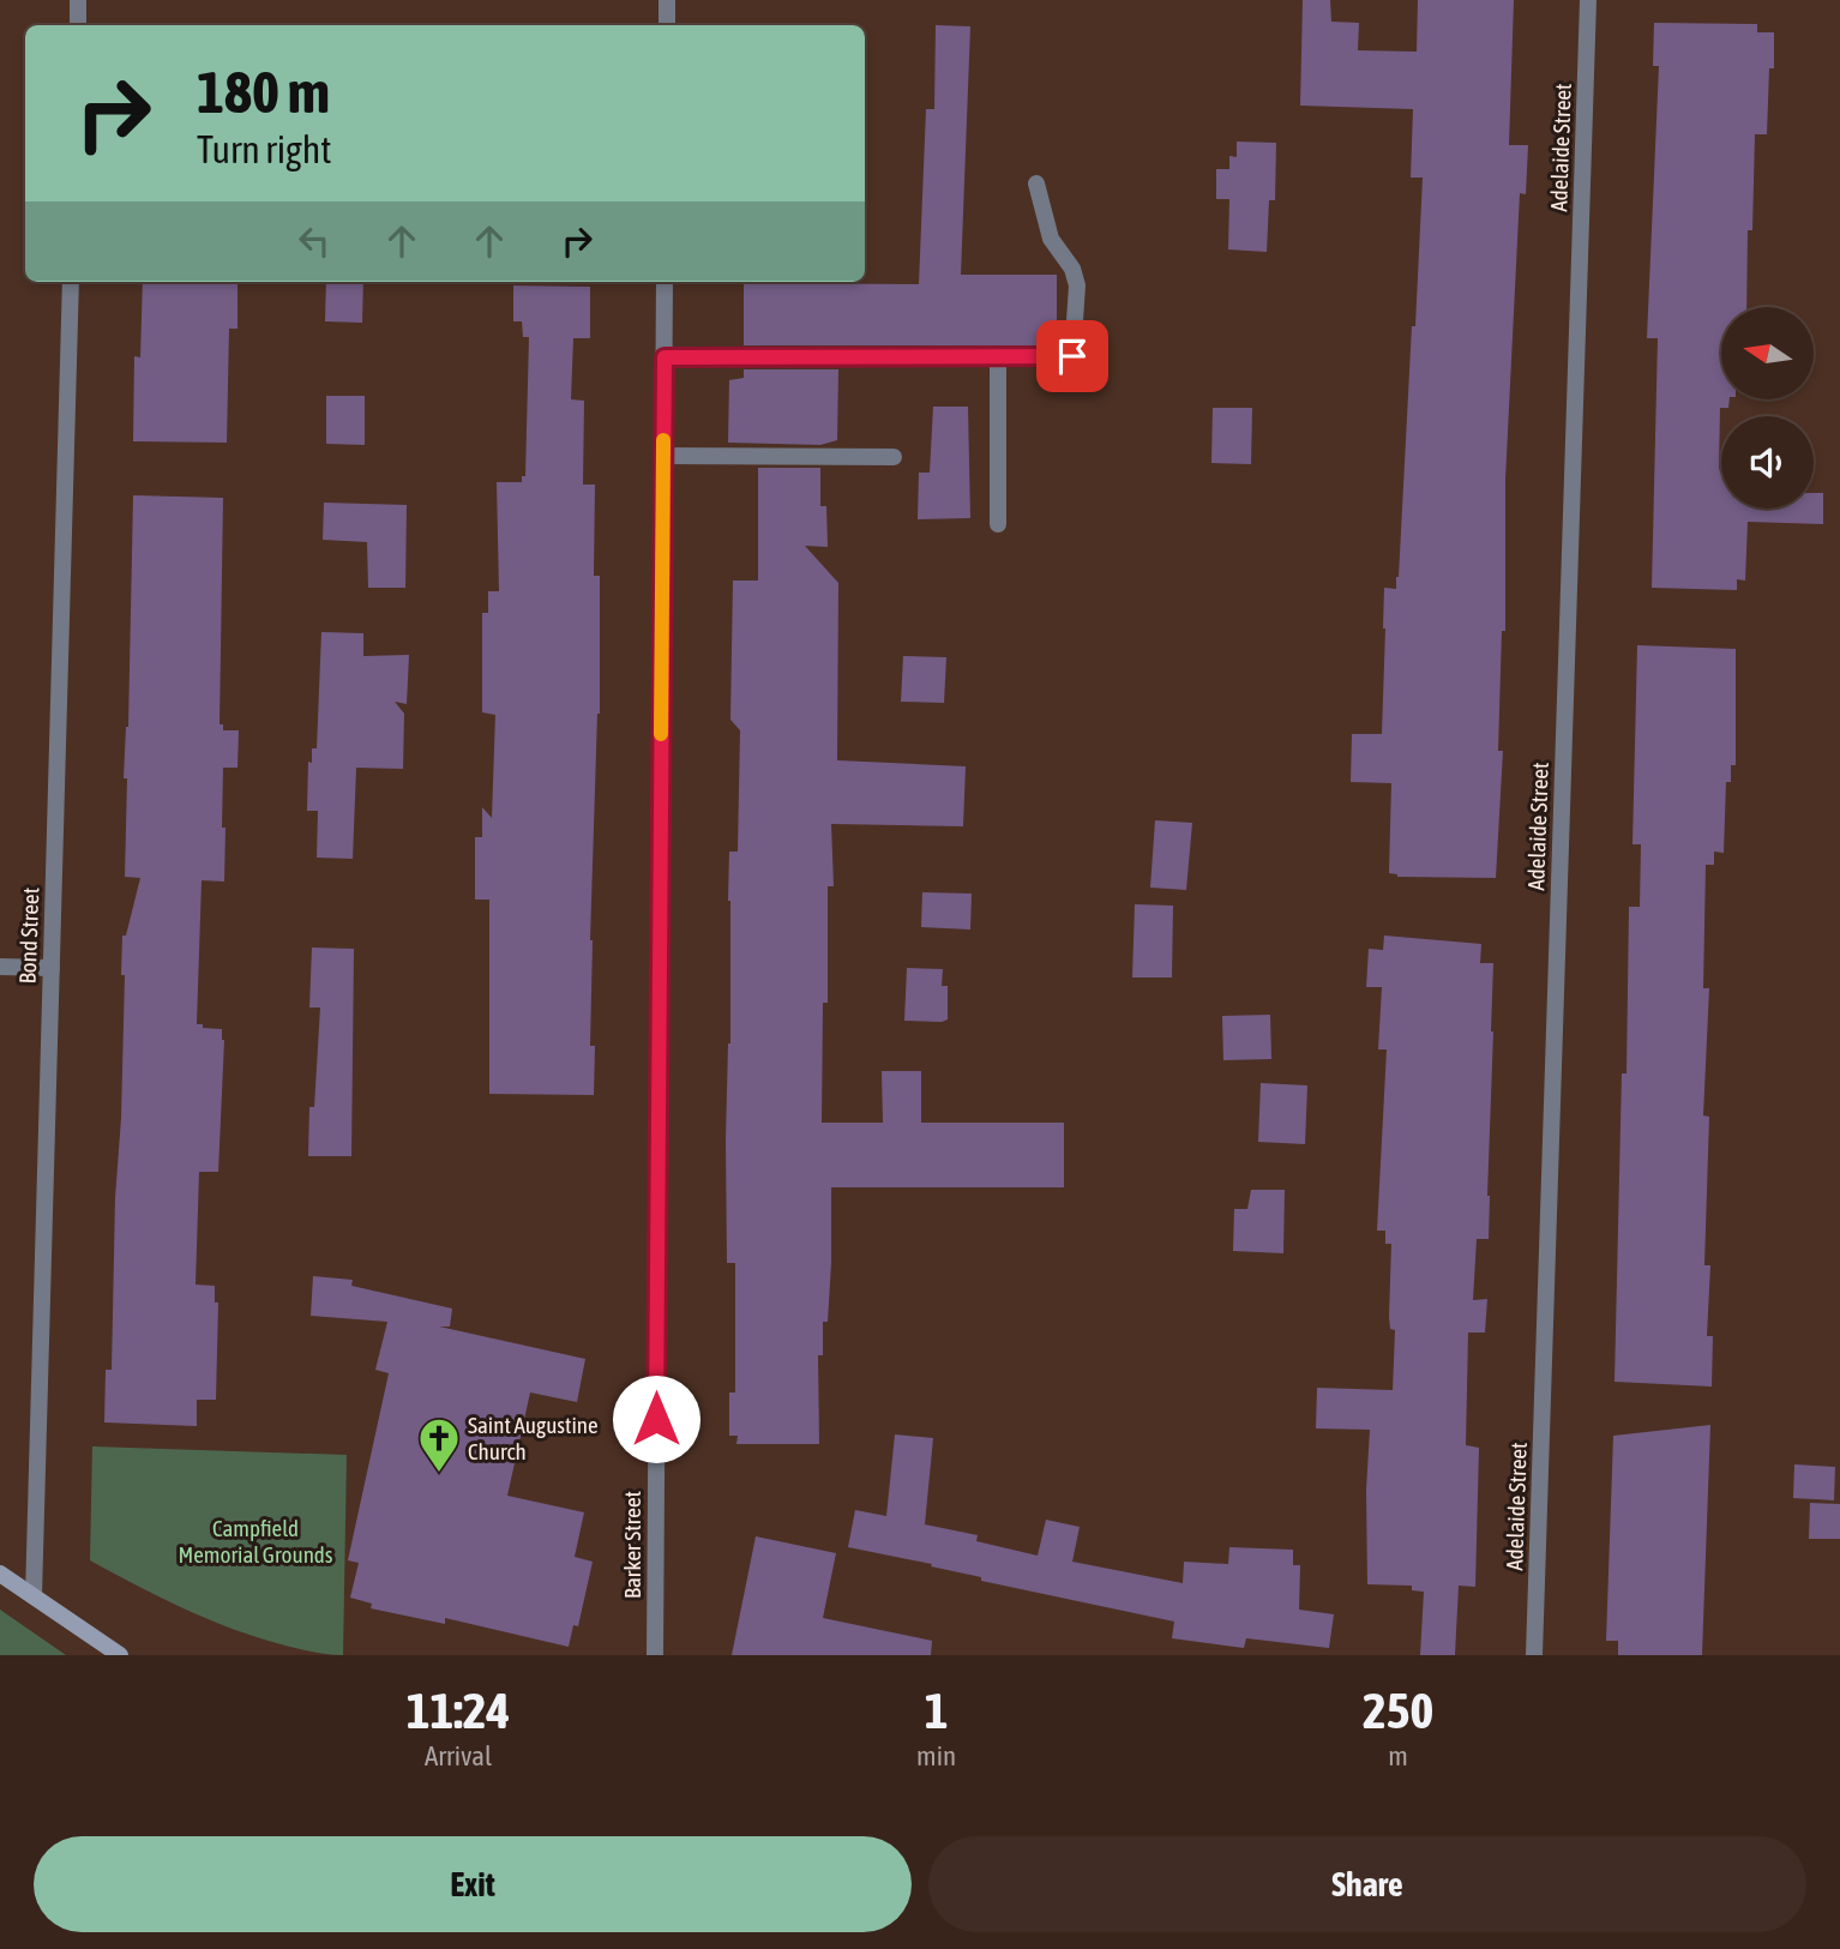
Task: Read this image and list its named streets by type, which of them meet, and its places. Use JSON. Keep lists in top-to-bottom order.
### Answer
{
  "streets": {
    "street": ["Adelaide Street", "Bond Street", "Barker Street"]
  },
  "parks": ["Campfield Memorial Grounds"],
  "places": {
    "church": ["Saint Augustine Church"]
  },
  "north": "left",
  "page": {
    "turn": ["180 m", "Turn right"],
    "eta": [
      "11:24",
      "Arrival",
      "1",
      "min",
      "250",
      "m"
    ],
    "buttons": ["Exit", "Share"]
  }
}
